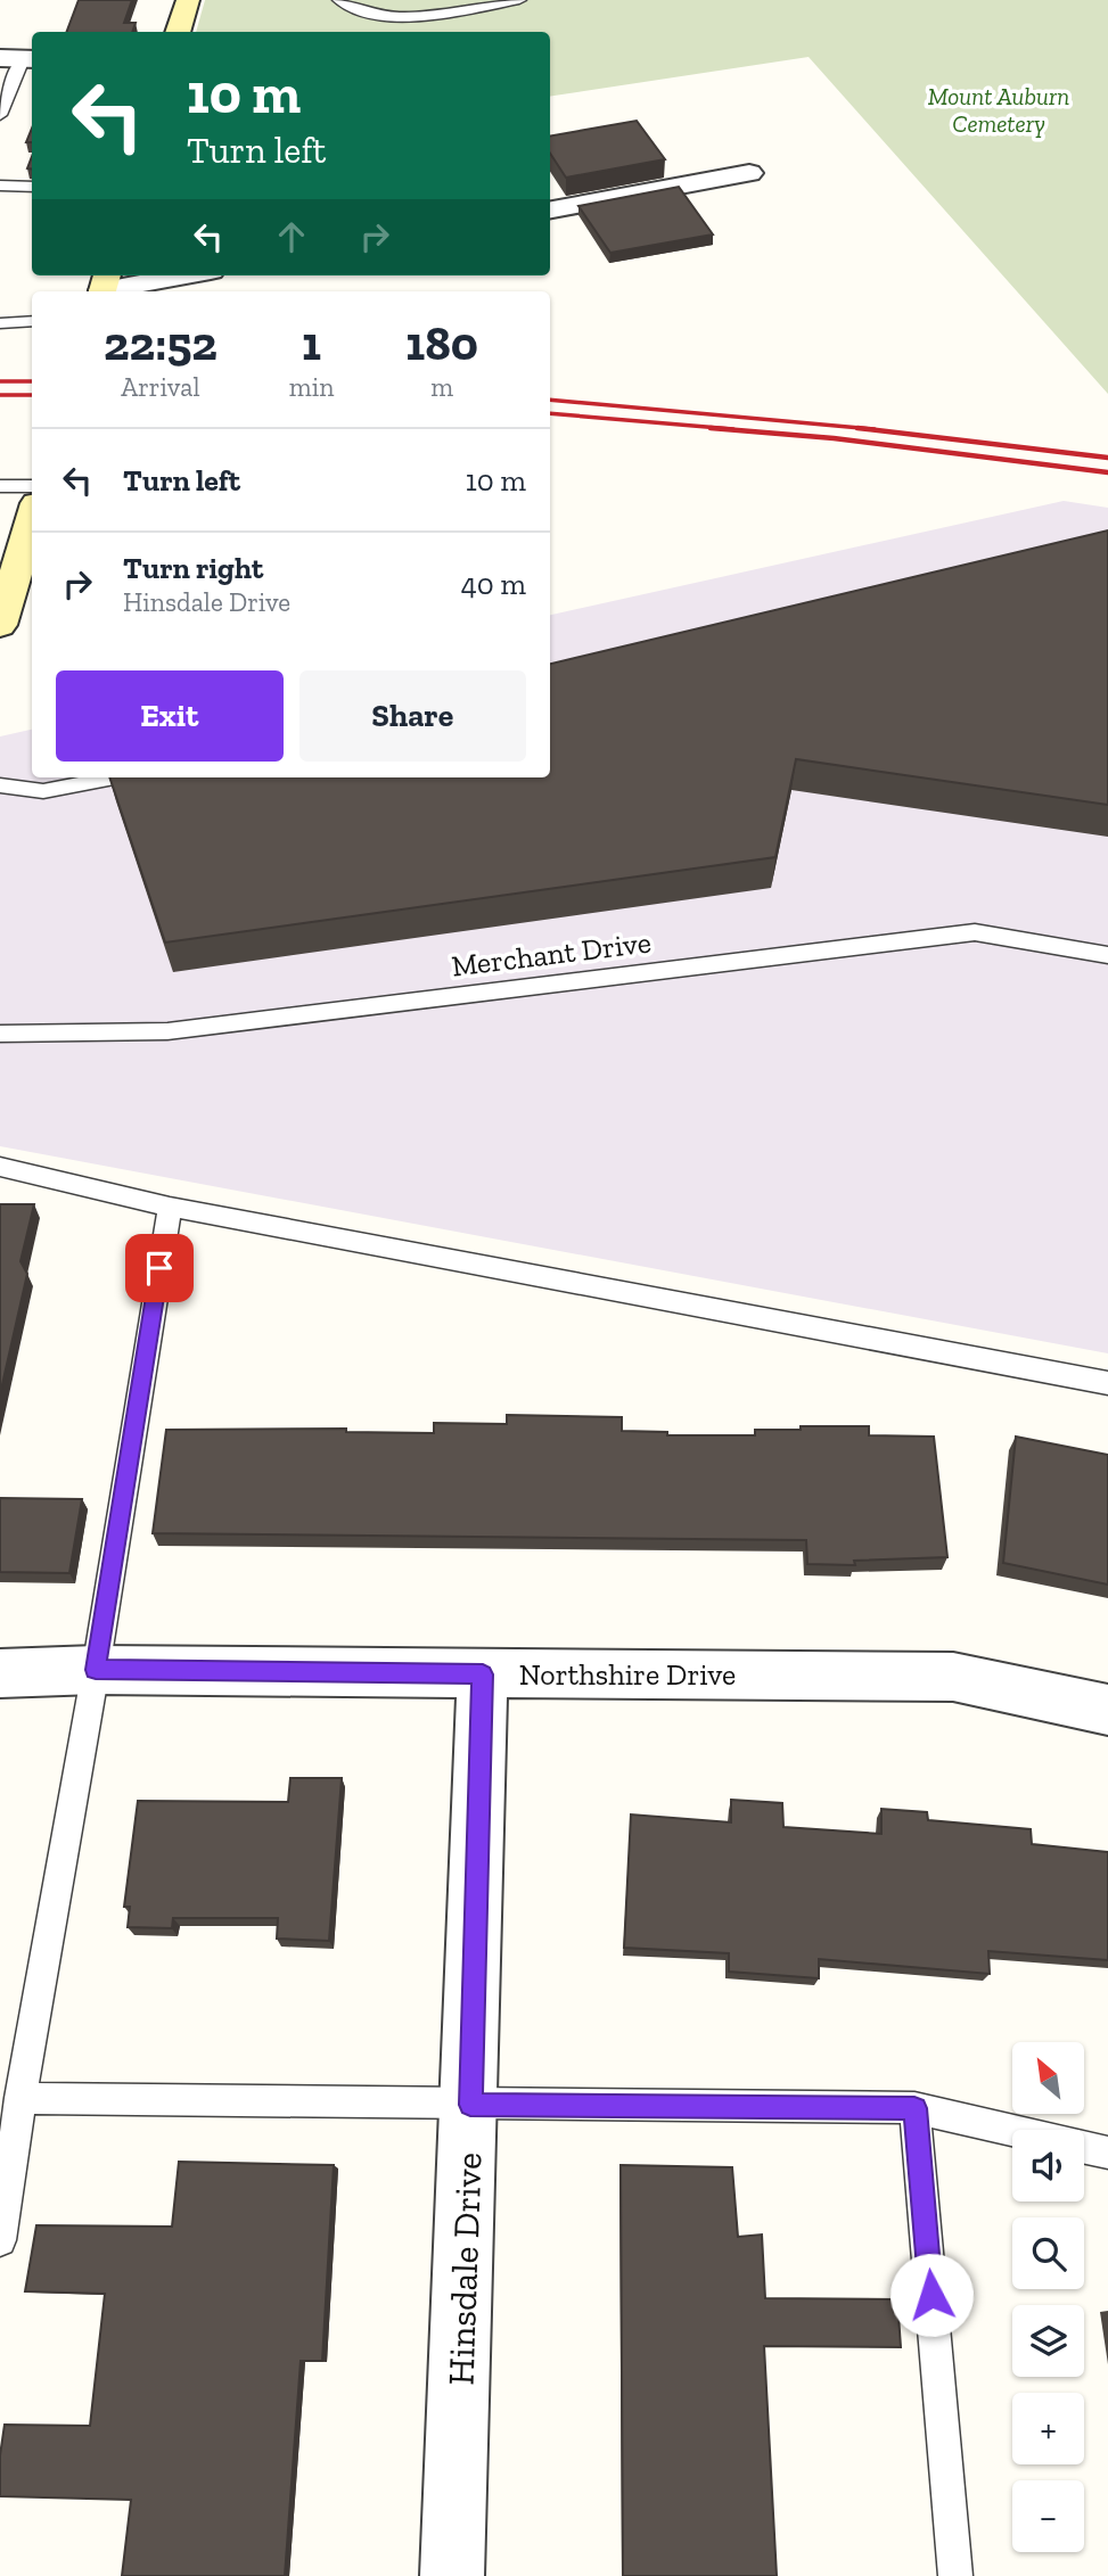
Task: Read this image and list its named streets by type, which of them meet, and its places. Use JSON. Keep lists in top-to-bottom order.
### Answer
{
  "streets": {
    "street": ["Northshire Drive", "Hinsdale Drive"],
    "lane": ["Merchant Drive"]
  },
  "crossings": [
    ["Northshire Drive", "Hinsdale Drive"]
  ],
  "parks": ["Mount Auburn Cemetery"],
  "north": "top left",
  "page": {
    "turn": ["10 m", "Turn left"],
    "eta": [
      "22:52",
      "Arrival",
      "1",
      "min",
      "180",
      "m"
    ],
    "list": [
      {
        "name": "Turn left",
        "value": "10 m"
      },
      {
        "name": "Turn right",
        "note": "Hinsdale Drive",
        "value": "40 m"
      }
    ],
    "buttons": ["Exit", "Share"],
    "map_buttons": ["+", "−"]
  }
}
